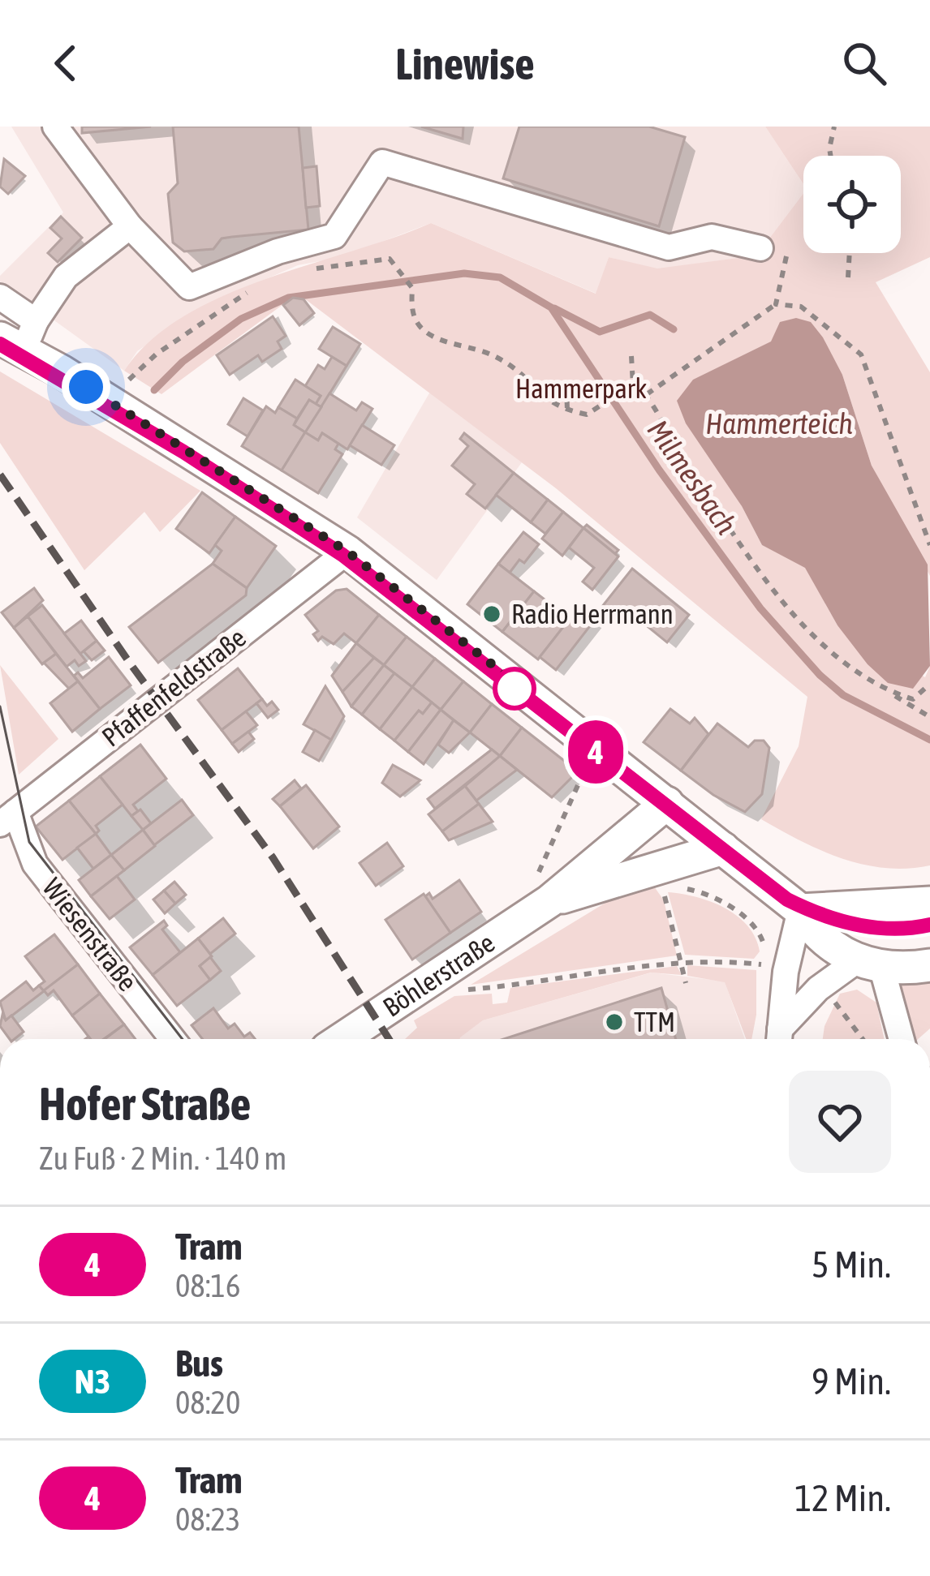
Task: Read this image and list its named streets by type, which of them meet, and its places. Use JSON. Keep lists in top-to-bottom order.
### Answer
{
  "streets": {
    "main road": ["Böhlerstraße"],
    "street": ["Pfaffenfeldstraße", "Wiesenstraße"]
  },
  "crossings": [
    ["Pfaffenfeldstraße", "Wiesenstraße"]
  ],
  "water": ["Hammerteich", "Milmesbach"],
  "parks": ["Hammerpark"],
  "places": ["Radio Herrmann", "TTM"],
  "lines": ["tram line 4"],
  "page": {
    "header": "Linewise",
    "on_map": "4",
    "heading": ["Hofer Straße", "Zu Fuß · 2 Min. · 140 m"],
    "list": [
      {
        "mark": "4",
        "name": "Tram",
        "note": "08:16",
        "value": "5 Min."
      },
      {
        "mark": "N3",
        "name": "Bus",
        "note": "08:20",
        "value": "9 Min."
      },
      {
        "mark": "4",
        "name": "Tram",
        "note": "08:23",
        "value": "12 Min."
      }
    ]
  }
}
